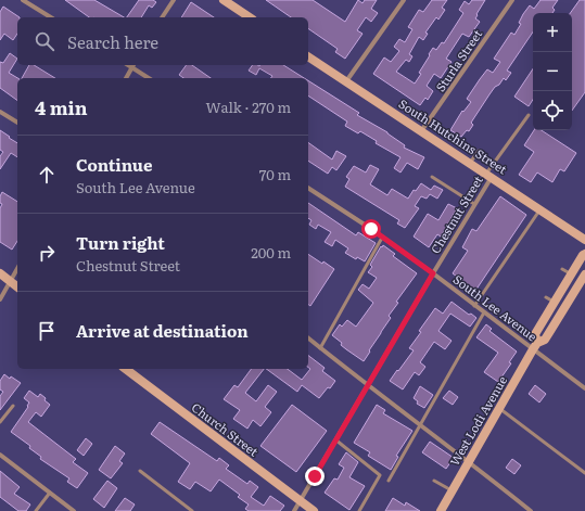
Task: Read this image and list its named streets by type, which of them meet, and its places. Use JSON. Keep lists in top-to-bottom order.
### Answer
{
  "streets": {
    "main road": ["South Hutchins Street", "West Lodi Avenue", "Church Street"],
    "street": ["Sturla Street", "Chestnut Street", "South Lee Avenue"]
  },
  "crossings": [
    ["Sturla Street", "South Hutchins Street"],
    ["South Hutchins Street", "Chestnut Street"],
    ["Chestnut Street", "South Lee Avenue"],
    ["Chestnut Street", "Church Street"],
    ["South Lee Avenue", "West Lodi Avenue"]
  ],
  "page": {
    "map_buttons": ["+", "−"],
    "search": "Search here",
    "heading": ["4 min", "Walk · 270 m"],
    "list": [
      ["Continue", "South Lee Avenue", "70 m"],
      ["Turn right", "Chestnut Street", "200 m"],
      "Arrive at destination"
    ]
  }
}
